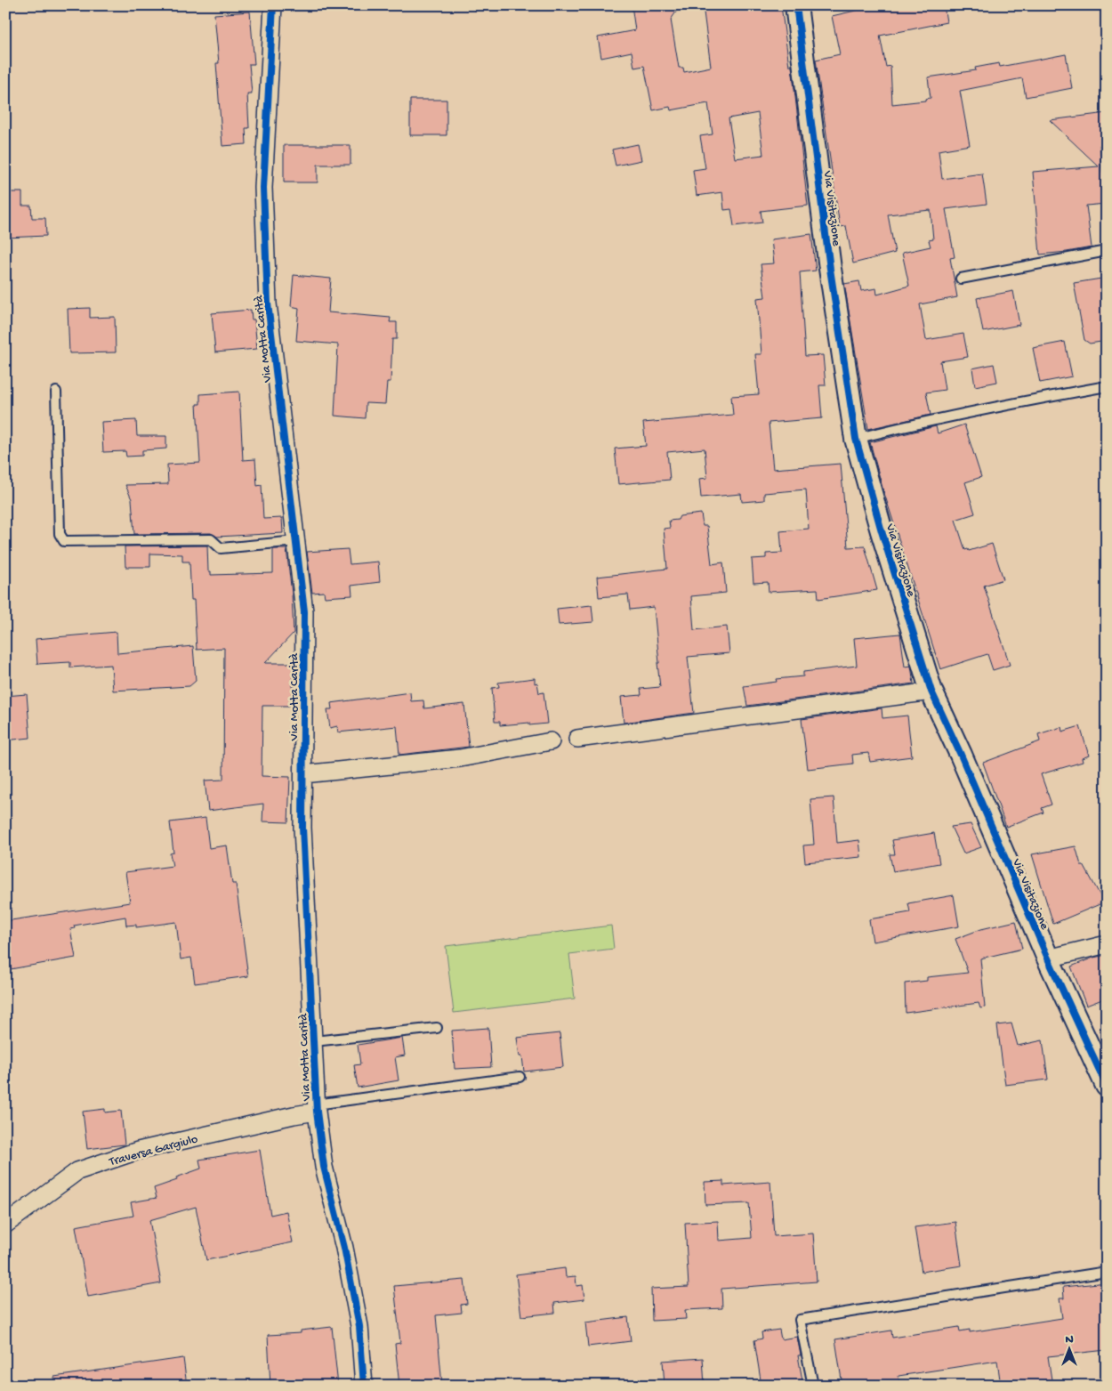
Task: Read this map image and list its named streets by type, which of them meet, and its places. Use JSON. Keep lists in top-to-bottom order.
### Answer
{
  "streets": {
    "street": ["Via Visitazione", "Via Motta Carità", "Traversa Gargiulo"]
  },
  "crossings": [
    ["Via Motta Carità", "Traversa Gargiulo"]
  ],
  "north": "top"
}
